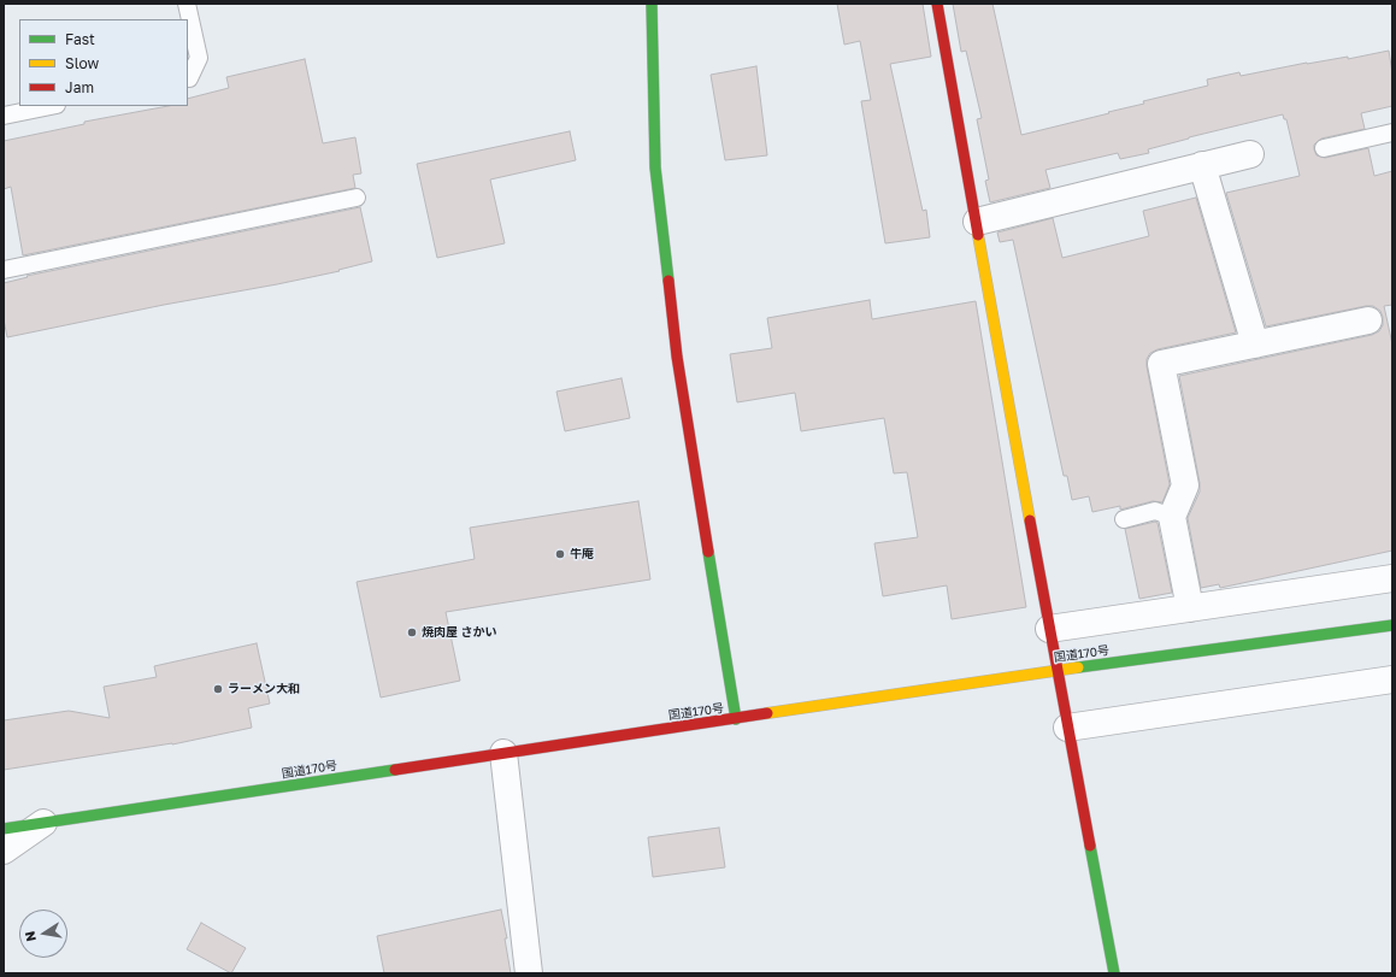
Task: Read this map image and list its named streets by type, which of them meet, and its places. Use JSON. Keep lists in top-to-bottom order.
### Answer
{
  "streets": {
    "main road": ["国道170号"]
  },
  "places": ["牛庵", "焼肉屋 さかい", "ラーメン大和"],
  "legend": ["Fast", "Slow", "Jam"],
  "north": "left"
}
